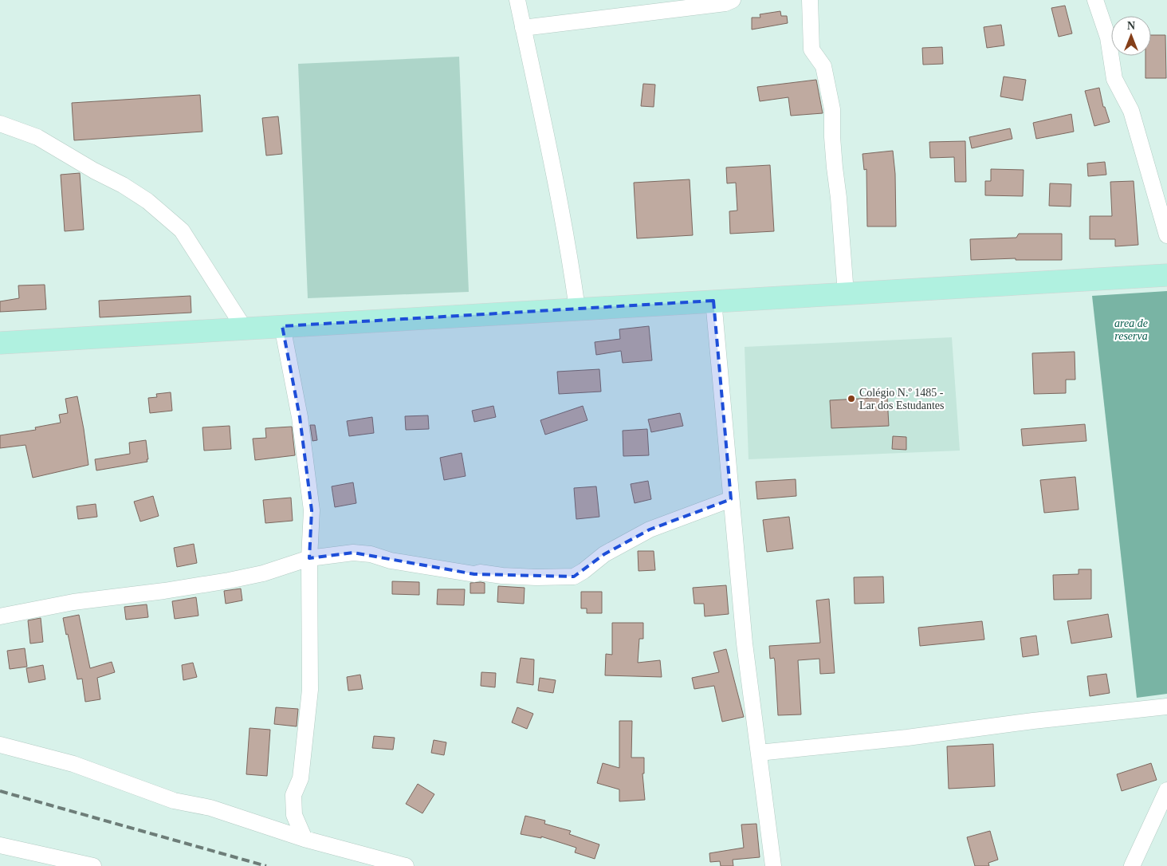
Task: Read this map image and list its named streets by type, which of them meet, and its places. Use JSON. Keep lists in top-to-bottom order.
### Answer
{
  "parks": ["area de reserva"],
  "places": ["Colégio N.º 1485 - Lar dos Estudantes"],
  "north": "top"
}
